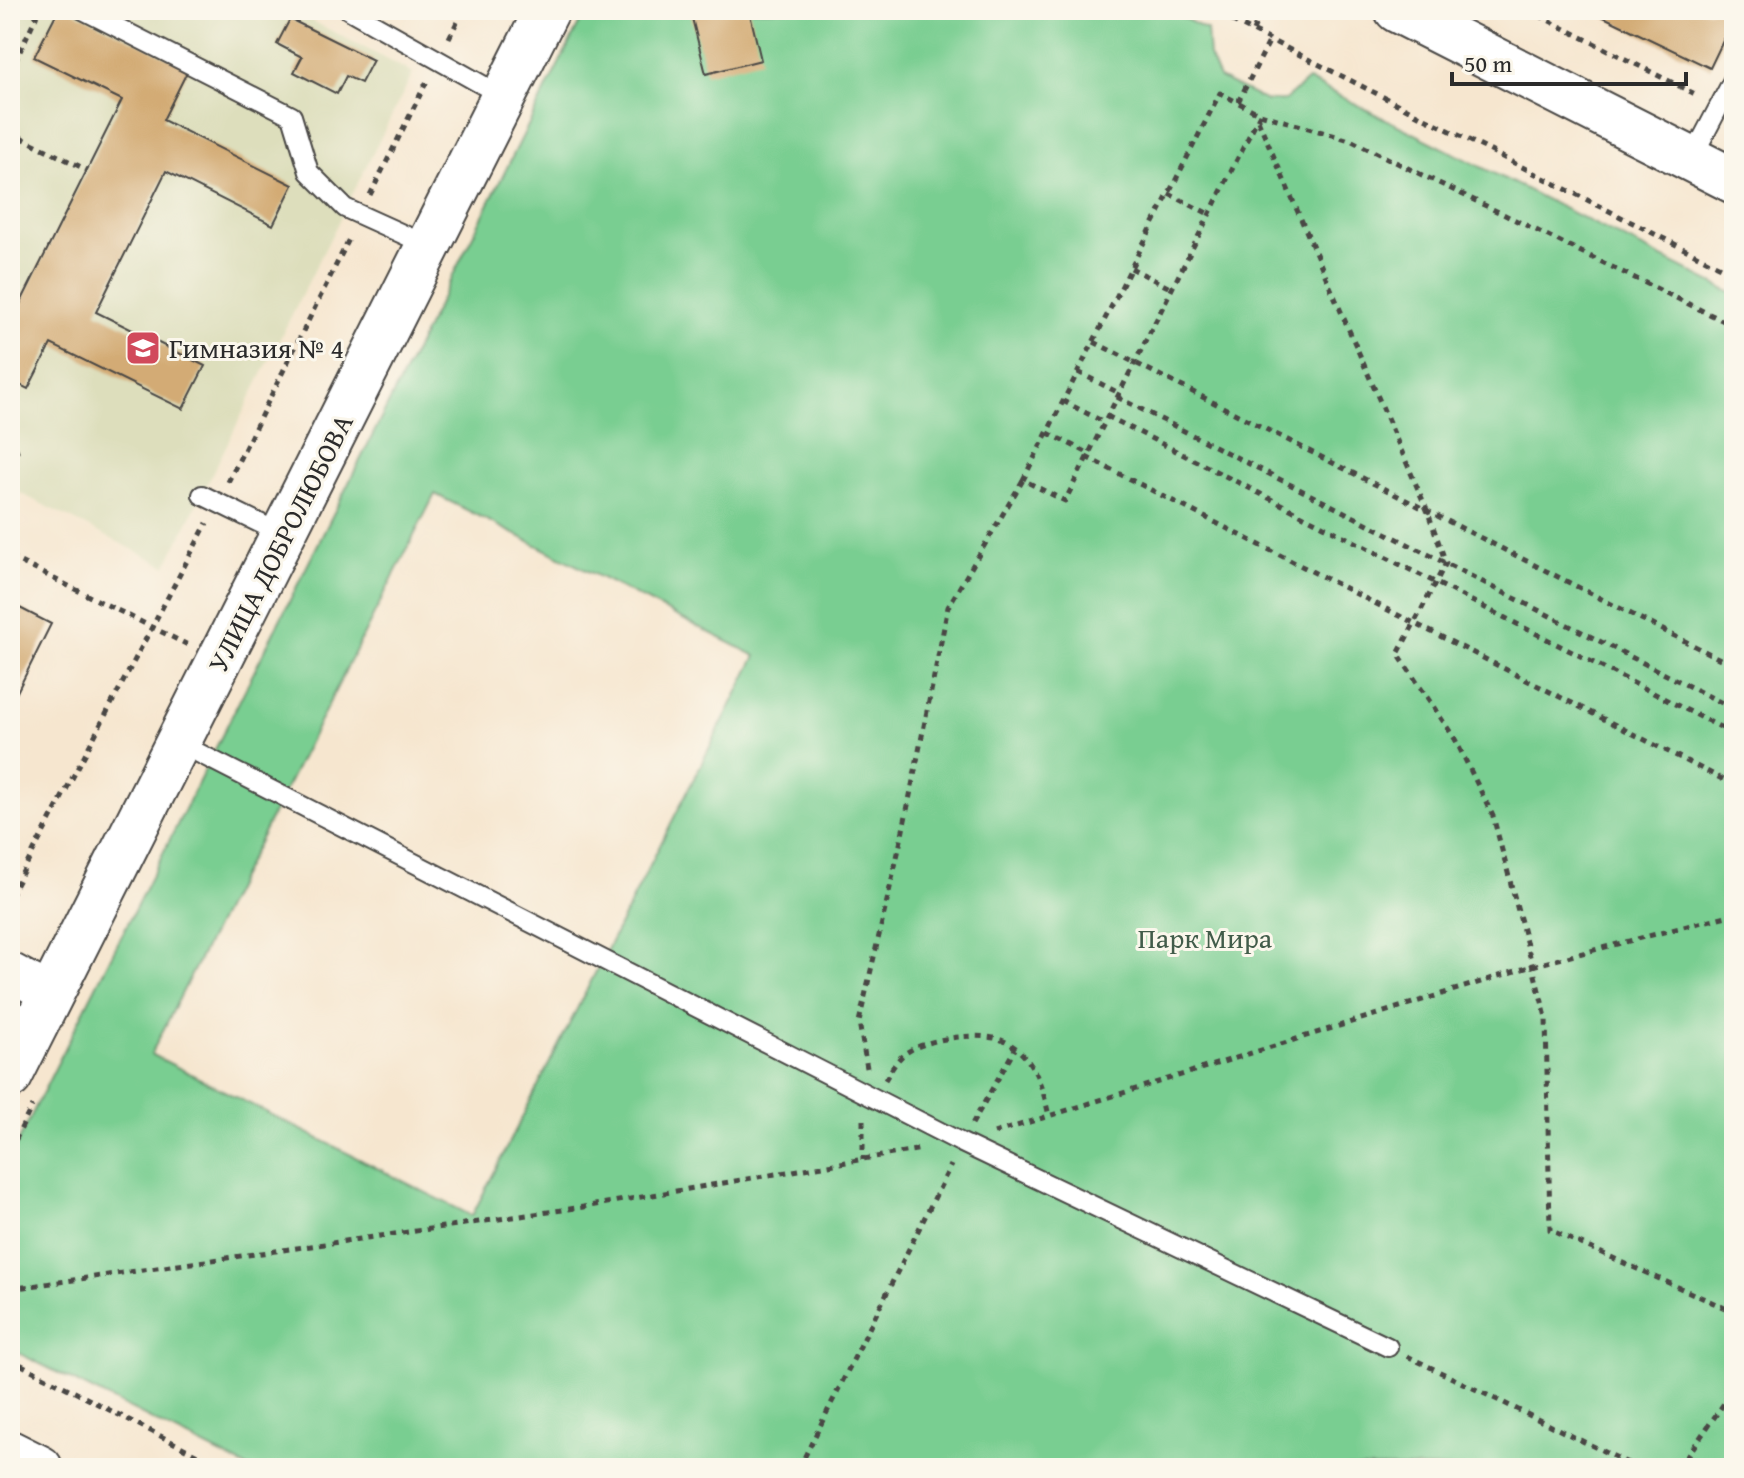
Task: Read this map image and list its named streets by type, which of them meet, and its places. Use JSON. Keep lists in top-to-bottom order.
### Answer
{
  "streets": {
    "street": ["УЛИЦА ДОБРОЛЮБОВА"]
  },
  "parks": ["Парк Мира"],
  "places": {
    "school or university": ["Гимназия № 4"]
  },
  "scale_bar": "50 m"
}
